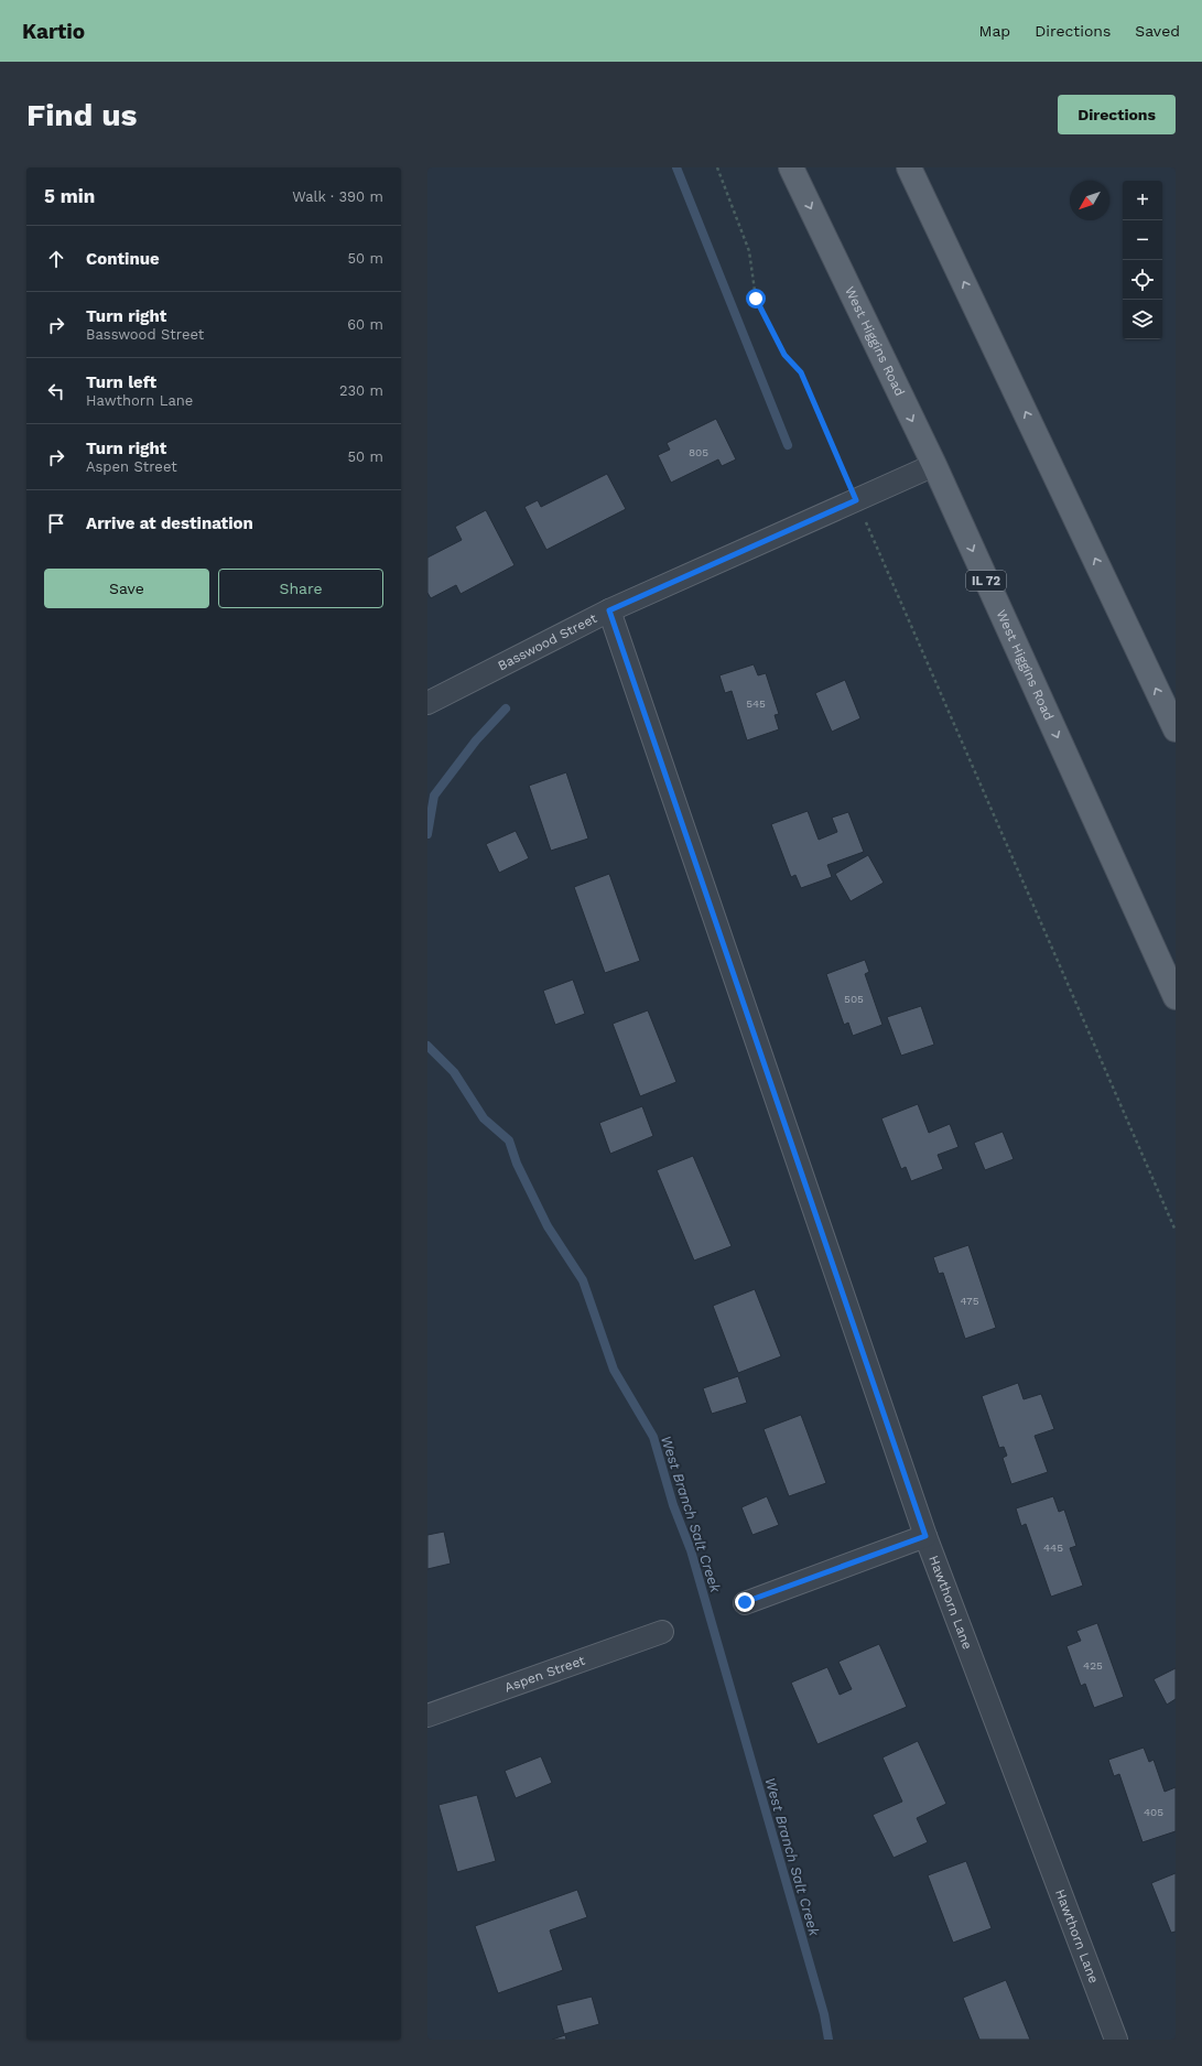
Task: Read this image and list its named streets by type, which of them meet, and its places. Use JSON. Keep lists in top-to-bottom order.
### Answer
{
  "streets": {
    "main road": ["West Higgins Road", "IL 72"],
    "street": ["Basswood Street", "Hawthorn Lane", "Aspen Street"]
  },
  "crossings": [
    ["West Higgins Road", "Basswood Street"],
    ["Basswood Street", "Hawthorn Lane"]
  ],
  "water": ["West Branch Salt Creek"],
  "house_numbers": [
    "805",
    "545",
    "505",
    "475",
    "445",
    "425",
    "405"
  ],
  "north": "bottom left",
  "page": {
    "header": "Kartio",
    "nav": ["Map", "Directions", "Saved"],
    "buttons": [
      "Directions",
      ["Save", "Share"]
    ],
    "title": "Find us",
    "heading": ["5 min", "Walk · 390 m"],
    "map_buttons": ["+", "−"],
    "list": [
      ["Continue", "50 m"],
      ["Turn right", "Basswood Street", "60 m"],
      ["Turn left", "Hawthorn Lane", "230 m"],
      ["Turn right", "Aspen Street", "50 m"],
      "Arrive at destination"
    ]
  }
}
